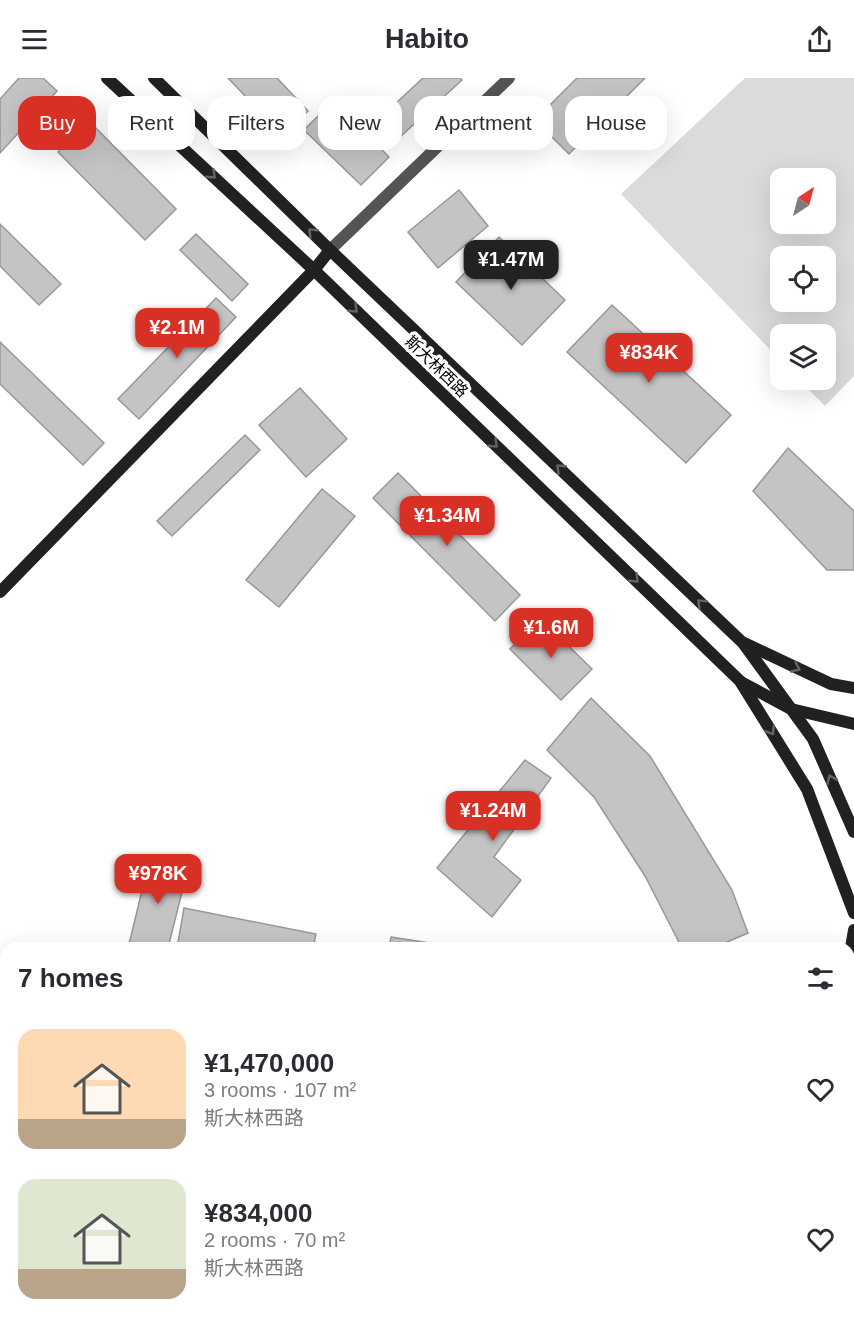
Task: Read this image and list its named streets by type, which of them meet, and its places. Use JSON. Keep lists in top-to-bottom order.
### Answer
{
  "streets": {
    "main road": ["斯大林西路"]
  },
  "north": "top right",
  "page": {
    "header": "Habito",
    "chip": [
      "Buy",
      "Rent",
      "Filters",
      "New",
      "Apartment",
      "House"
    ],
    "price": [
      "¥1.47M",
      "¥2.1M",
      "¥834K",
      "¥1.34M",
      "¥1.6M",
      "¥1.24M",
      "¥978K"
    ],
    "heading": "7 homes",
    "list": [
      {
        "name": "¥1,470,000",
        "note": "3 rooms · 107 m² · 斯大林西路"
      },
      {
        "name": "¥834,000",
        "note": "2 rooms · 70 m² · 斯大林西路"
      }
    ]
  }
}
